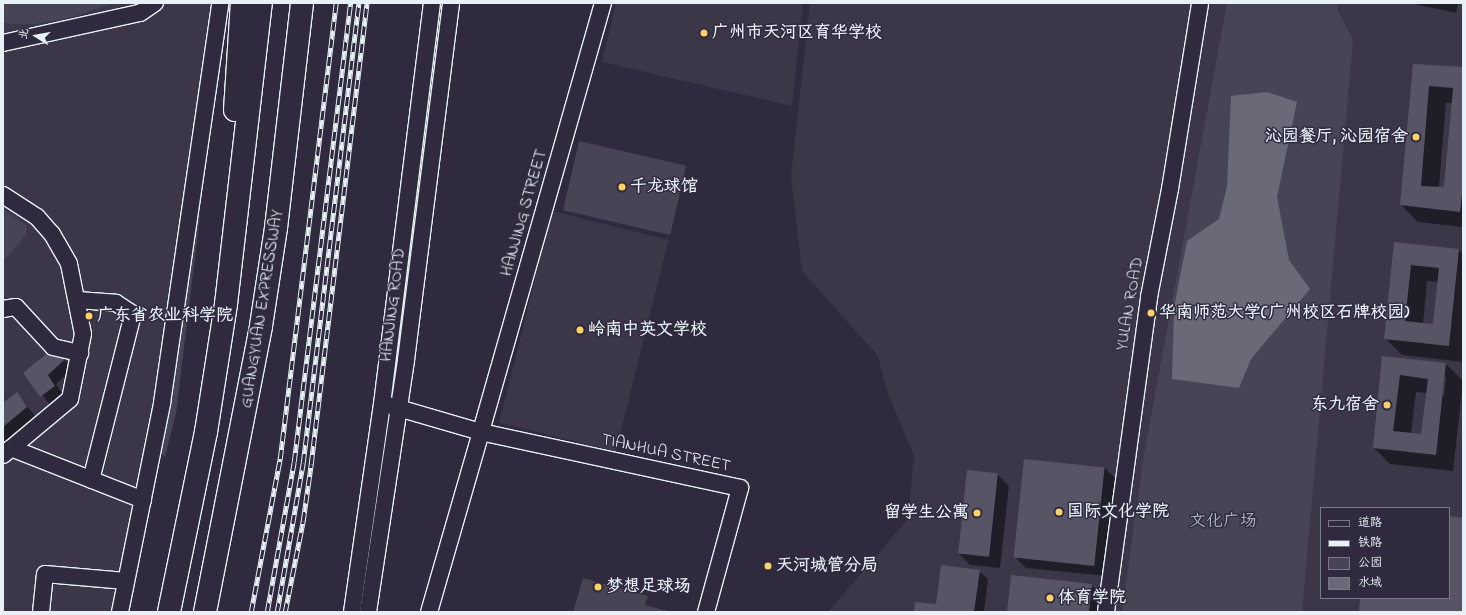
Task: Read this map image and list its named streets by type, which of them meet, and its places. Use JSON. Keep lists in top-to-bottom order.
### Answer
{
  "streets": {
    "highway": ["GUANGYUAN EXPRESSWAY"],
    "street": [
      "HANJING STREET",
      "YULAN ROAD",
      "HANJING ROAD",
      "TIANHUA STREET"
    ]
  },
  "crossings": [
    ["HANJING STREET", "TIANHUA STREET"],
    ["HANJING ROAD", "TIANHUA STREET"]
  ],
  "parks": ["文化广场"],
  "places": [
    "广州市天河区育华学校",
    "沁园餐厅, 沁园宿舍",
    "千龙球馆",
    "华南师范大学(广州校区石牌校园)",
    "广东省农业科学院",
    "岭南中英文学校",
    "东九宿舍",
    "国际文化学院",
    "留学生公寓",
    "天河城管分局",
    "梦想足球场",
    "体育学院"
  ],
  "legend": [
    "道路",
    "铁路",
    "公园",
    "水域"
  ],
  "north": "left"
}
